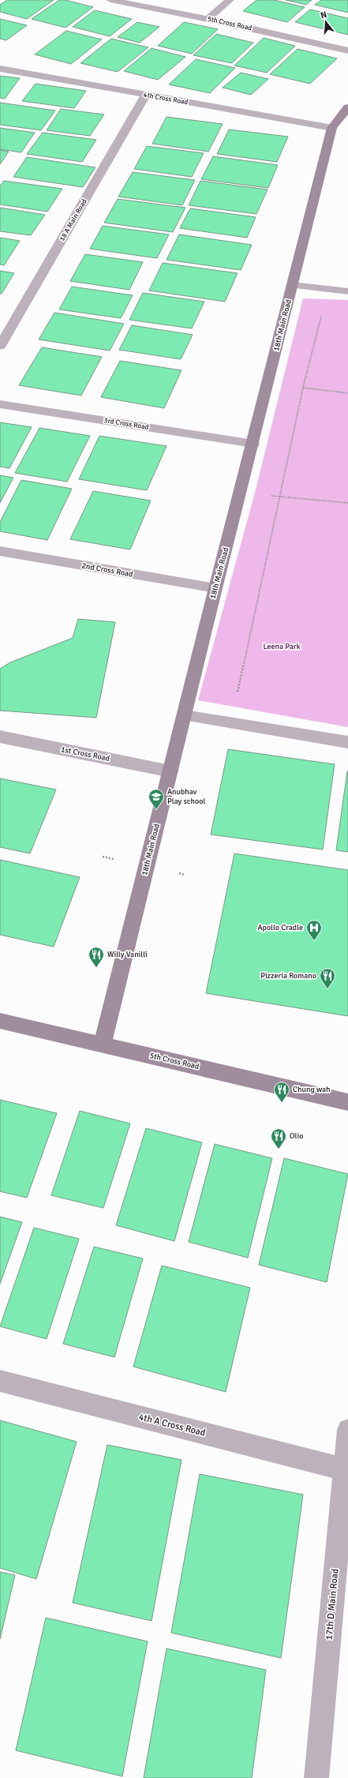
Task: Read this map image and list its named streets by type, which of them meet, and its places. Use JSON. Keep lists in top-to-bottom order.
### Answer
{
  "streets": {
    "street": [
      "5th Cross Road",
      "4th Cross Road",
      "18 A Main Road",
      "18th Main Road",
      "3rd Cross Road",
      "2nd Cross Road",
      "1st Cross Road",
      "4th A Cross Road",
      "17th D Main Road"
    ]
  },
  "crossings": [
    ["5th Cross Road", "18th Main Road"],
    ["4th Cross Road", "18 A Main Road"],
    ["4th Cross Road", "18th Main Road"],
    ["18th Main Road", "3rd Cross Road"],
    ["18th Main Road", "2nd Cross Road"],
    ["18th Main Road", "1st Cross Road"],
    ["4th A Cross Road", "17th D Main Road"]
  ],
  "parks": ["Leena Park"],
  "places": {
    "school or university": ["Anubhav Play school"],
    "hospital": ["Apollo Cradle"],
    "restaurant": [
      "Willy Vanilli",
      "Pizzeria Romano",
      "Chung wah",
      "Olio"
    ]
  },
  "north": "top"
}
